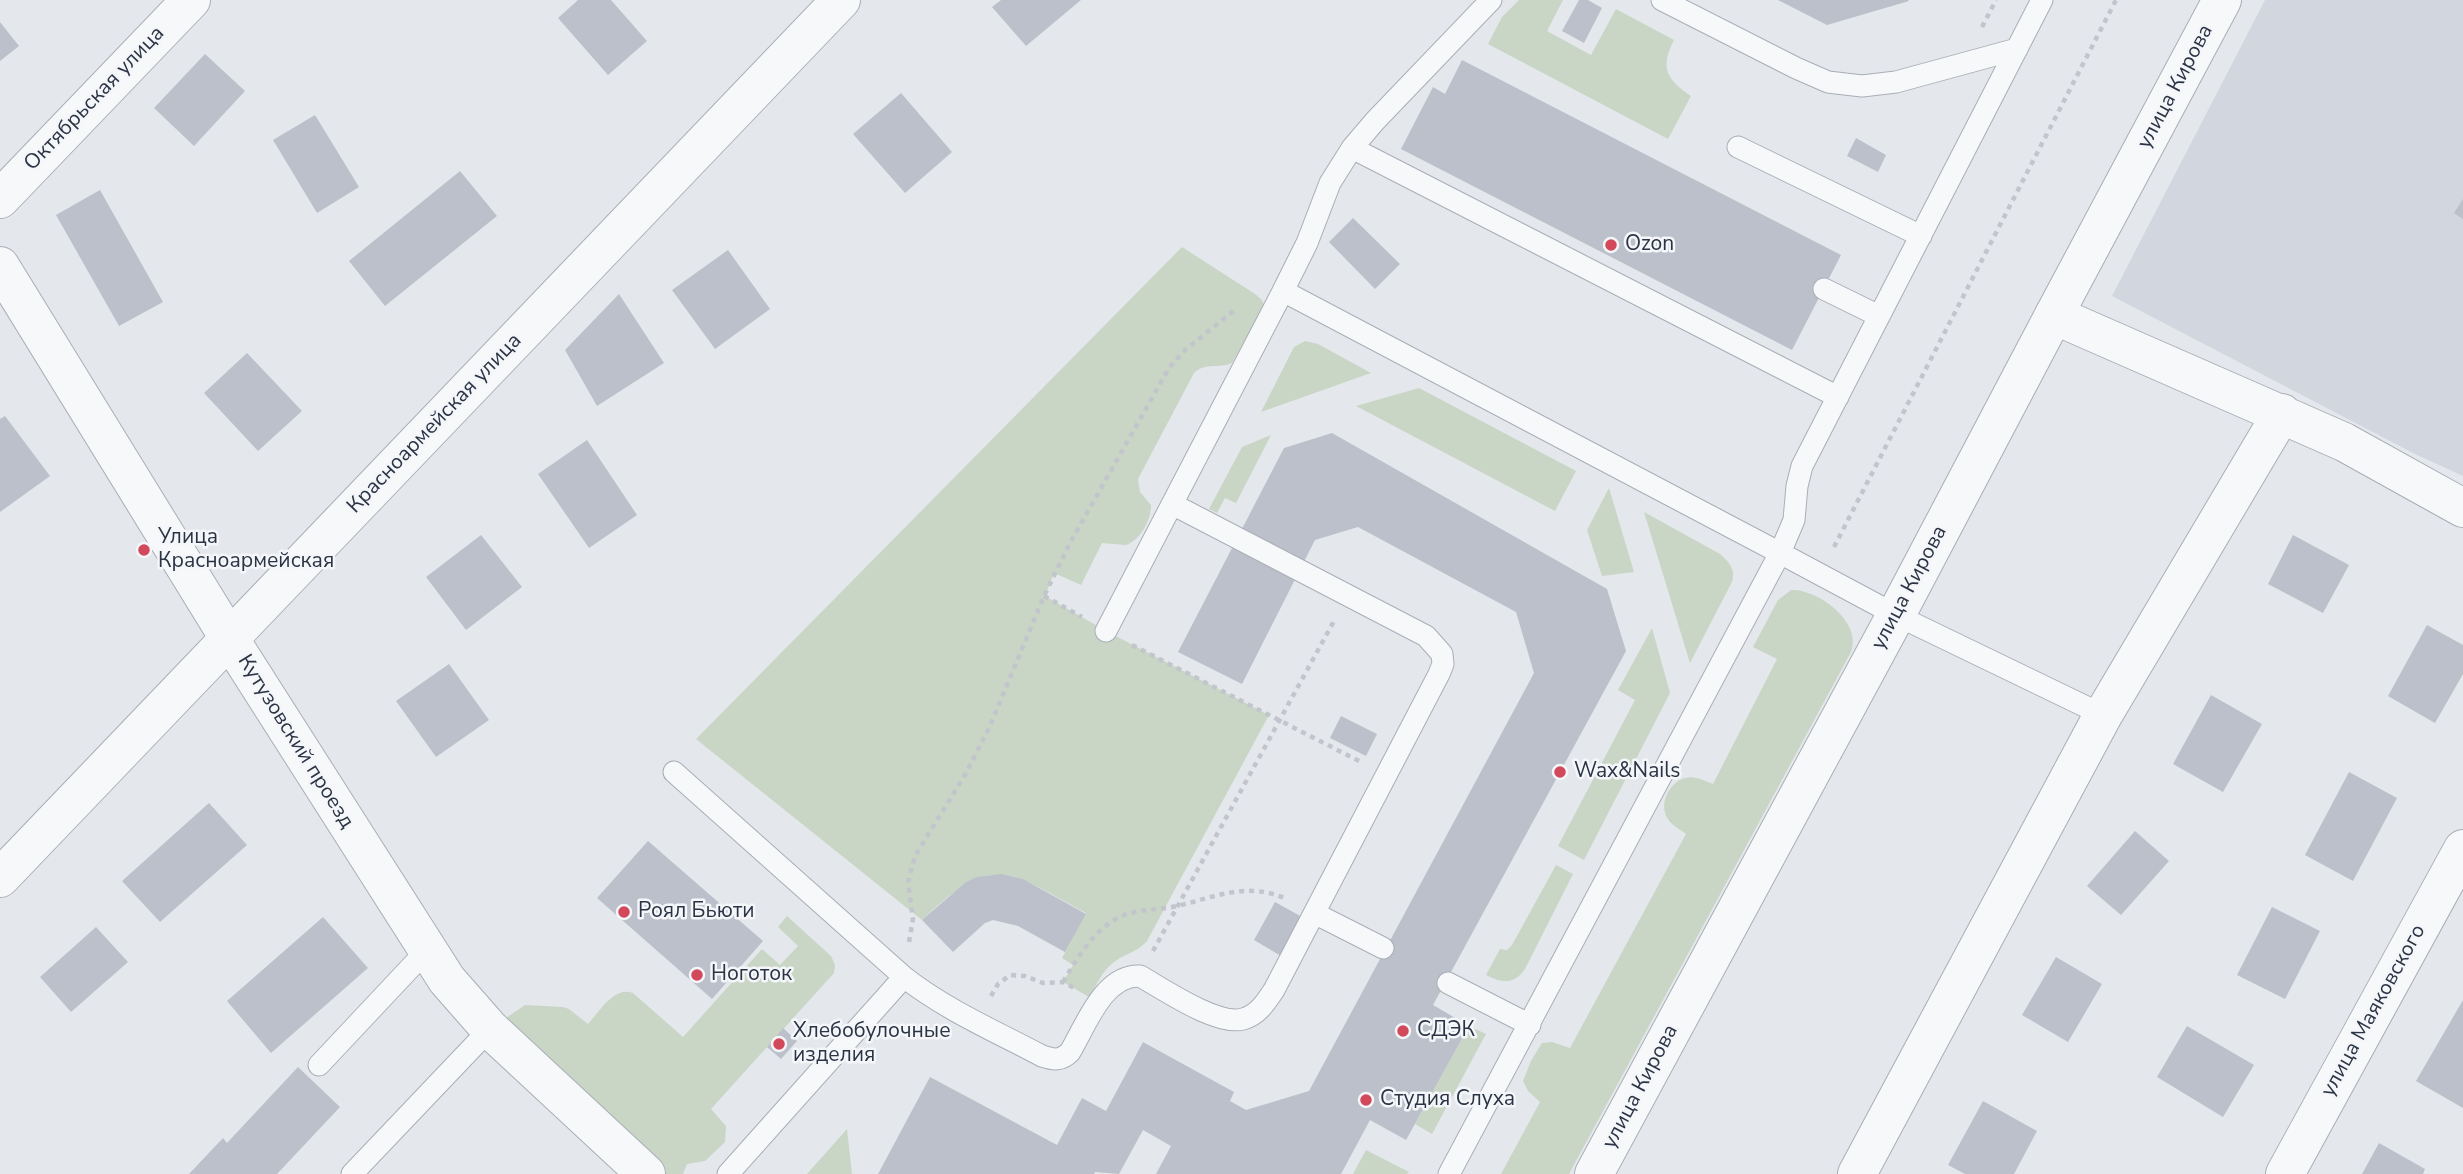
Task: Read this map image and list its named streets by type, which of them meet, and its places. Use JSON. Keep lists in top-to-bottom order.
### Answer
{
  "streets": {
    "street": [
      "улица Кирова",
      "Октябрьская улица",
      "Красноармейская улица",
      "Кутузовский проезд",
      "улица Маяковского"
    ]
  },
  "crossings": [
    ["Красноармейская улица", "Кутузовский проезд"]
  ],
  "places": [
    "Ozon",
    "Улица Красноармейская",
    "Wax&Nails",
    "Роял Бьюти",
    "Ноготок",
    "СДЭК",
    "Хлебобулочные изделия",
    "Студия Слуха"
  ]
}
